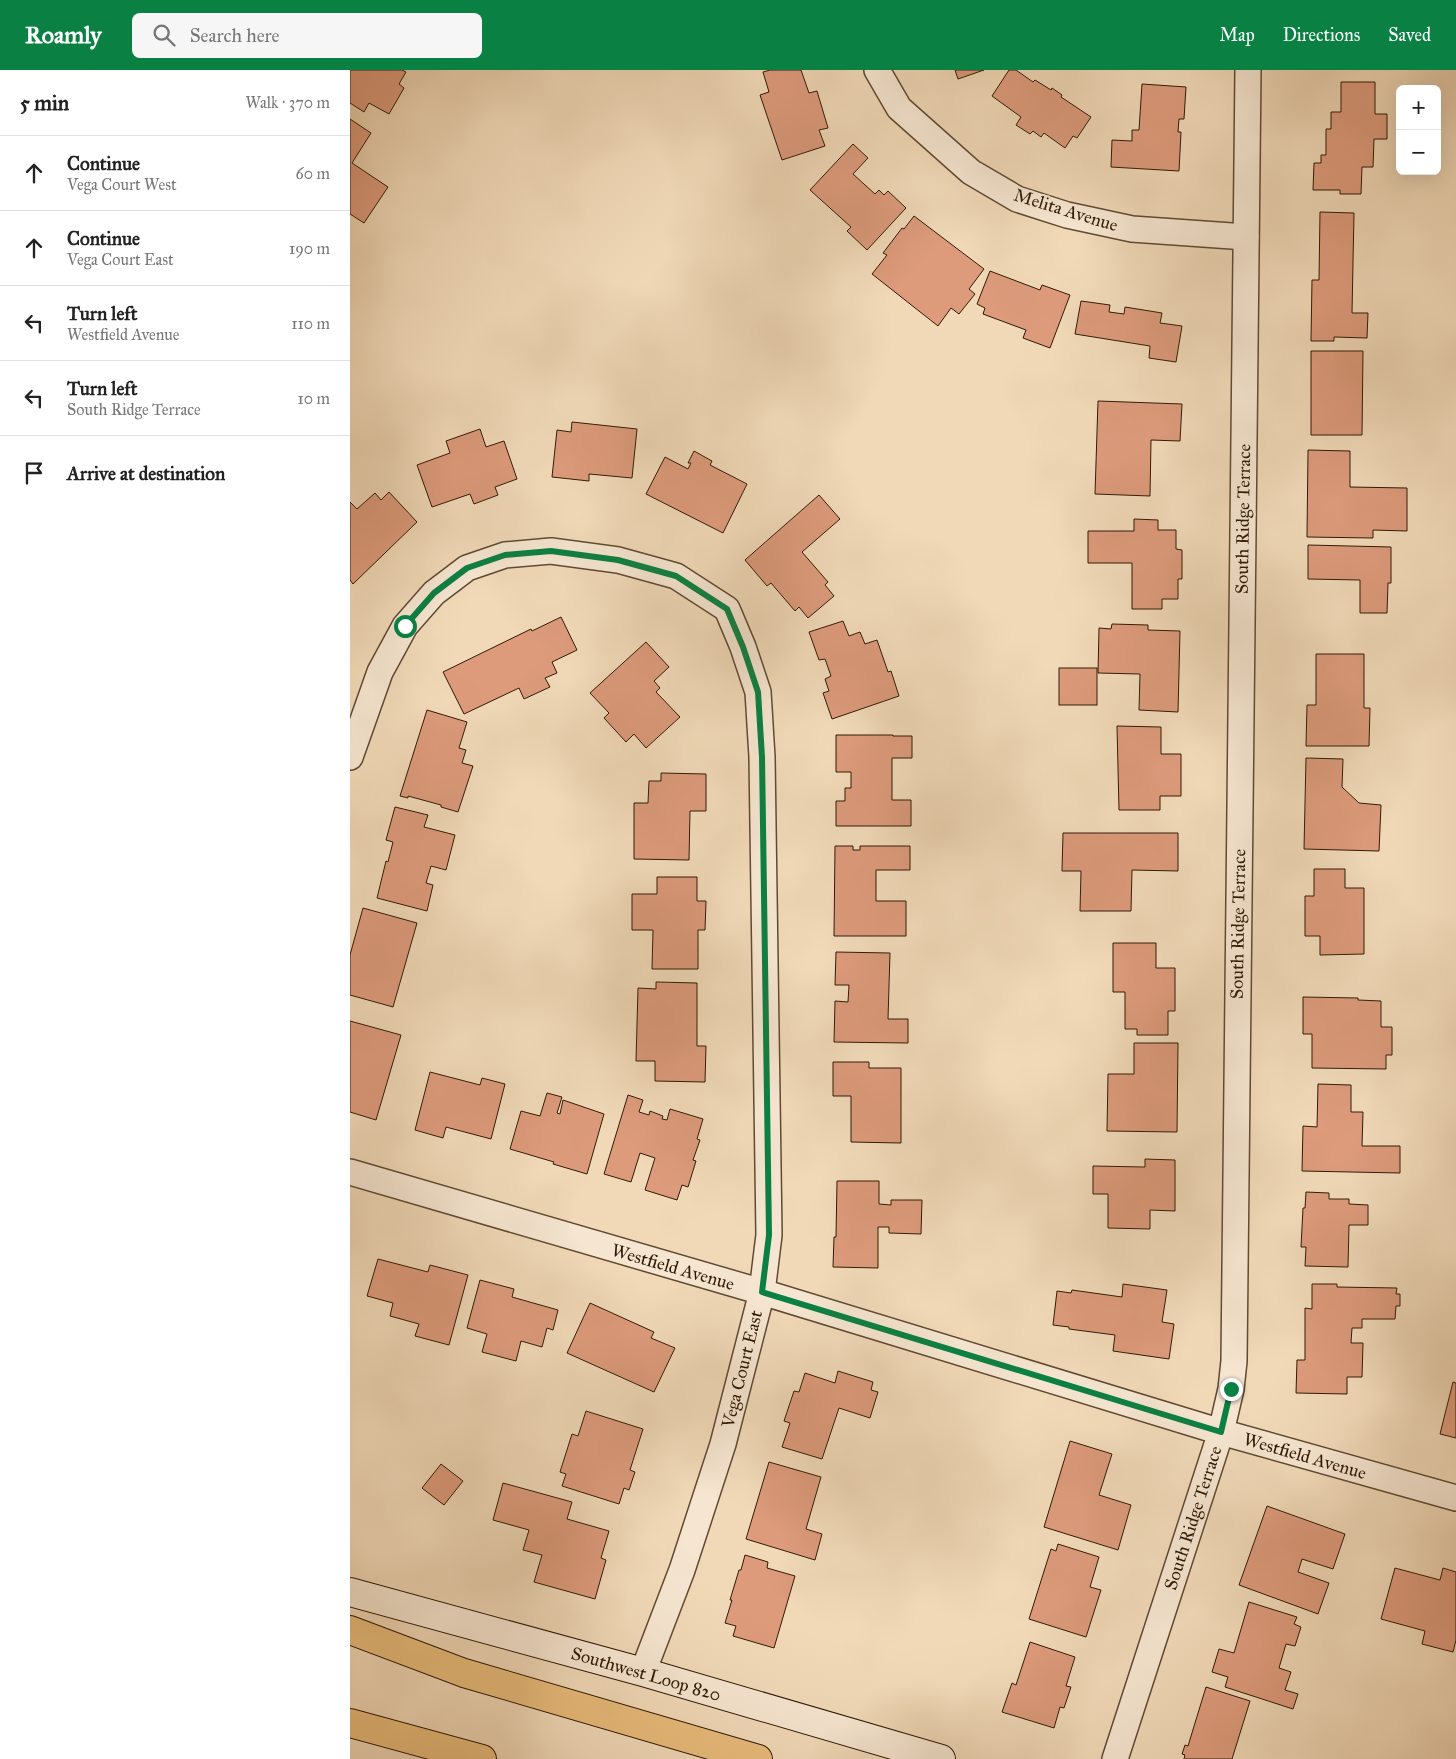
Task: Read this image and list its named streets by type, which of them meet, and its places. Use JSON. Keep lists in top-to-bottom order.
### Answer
{
  "streets": {
    "main road": ["Southwest Loop 820"],
    "street": [
      "Melita Avenue",
      "South Ridge Terrace",
      "Westfield Avenue",
      "Vega Court East"
    ]
  },
  "crossings": [
    ["Melita Avenue", "South Ridge Terrace"],
    ["South Ridge Terrace", "Westfield Avenue"],
    ["Westfield Avenue", "Vega Court East"],
    ["Vega Court East", "Southwest Loop 820"]
  ],
  "page": {
    "header": "Roamly",
    "search": "Search here",
    "nav": ["Map", "Directions", "Saved"],
    "heading": ["5 min", "Walk · 370 m"],
    "map_buttons": ["+", "−"],
    "list": [
      ["Continue", "Vega Court West", "60 m"],
      ["Continue", "Vega Court East", "190 m"],
      ["Turn left", "Westfield Avenue", "110 m"],
      ["Turn left", "South Ridge Terrace", "10 m"],
      "Arrive at destination"
    ]
  }
}
